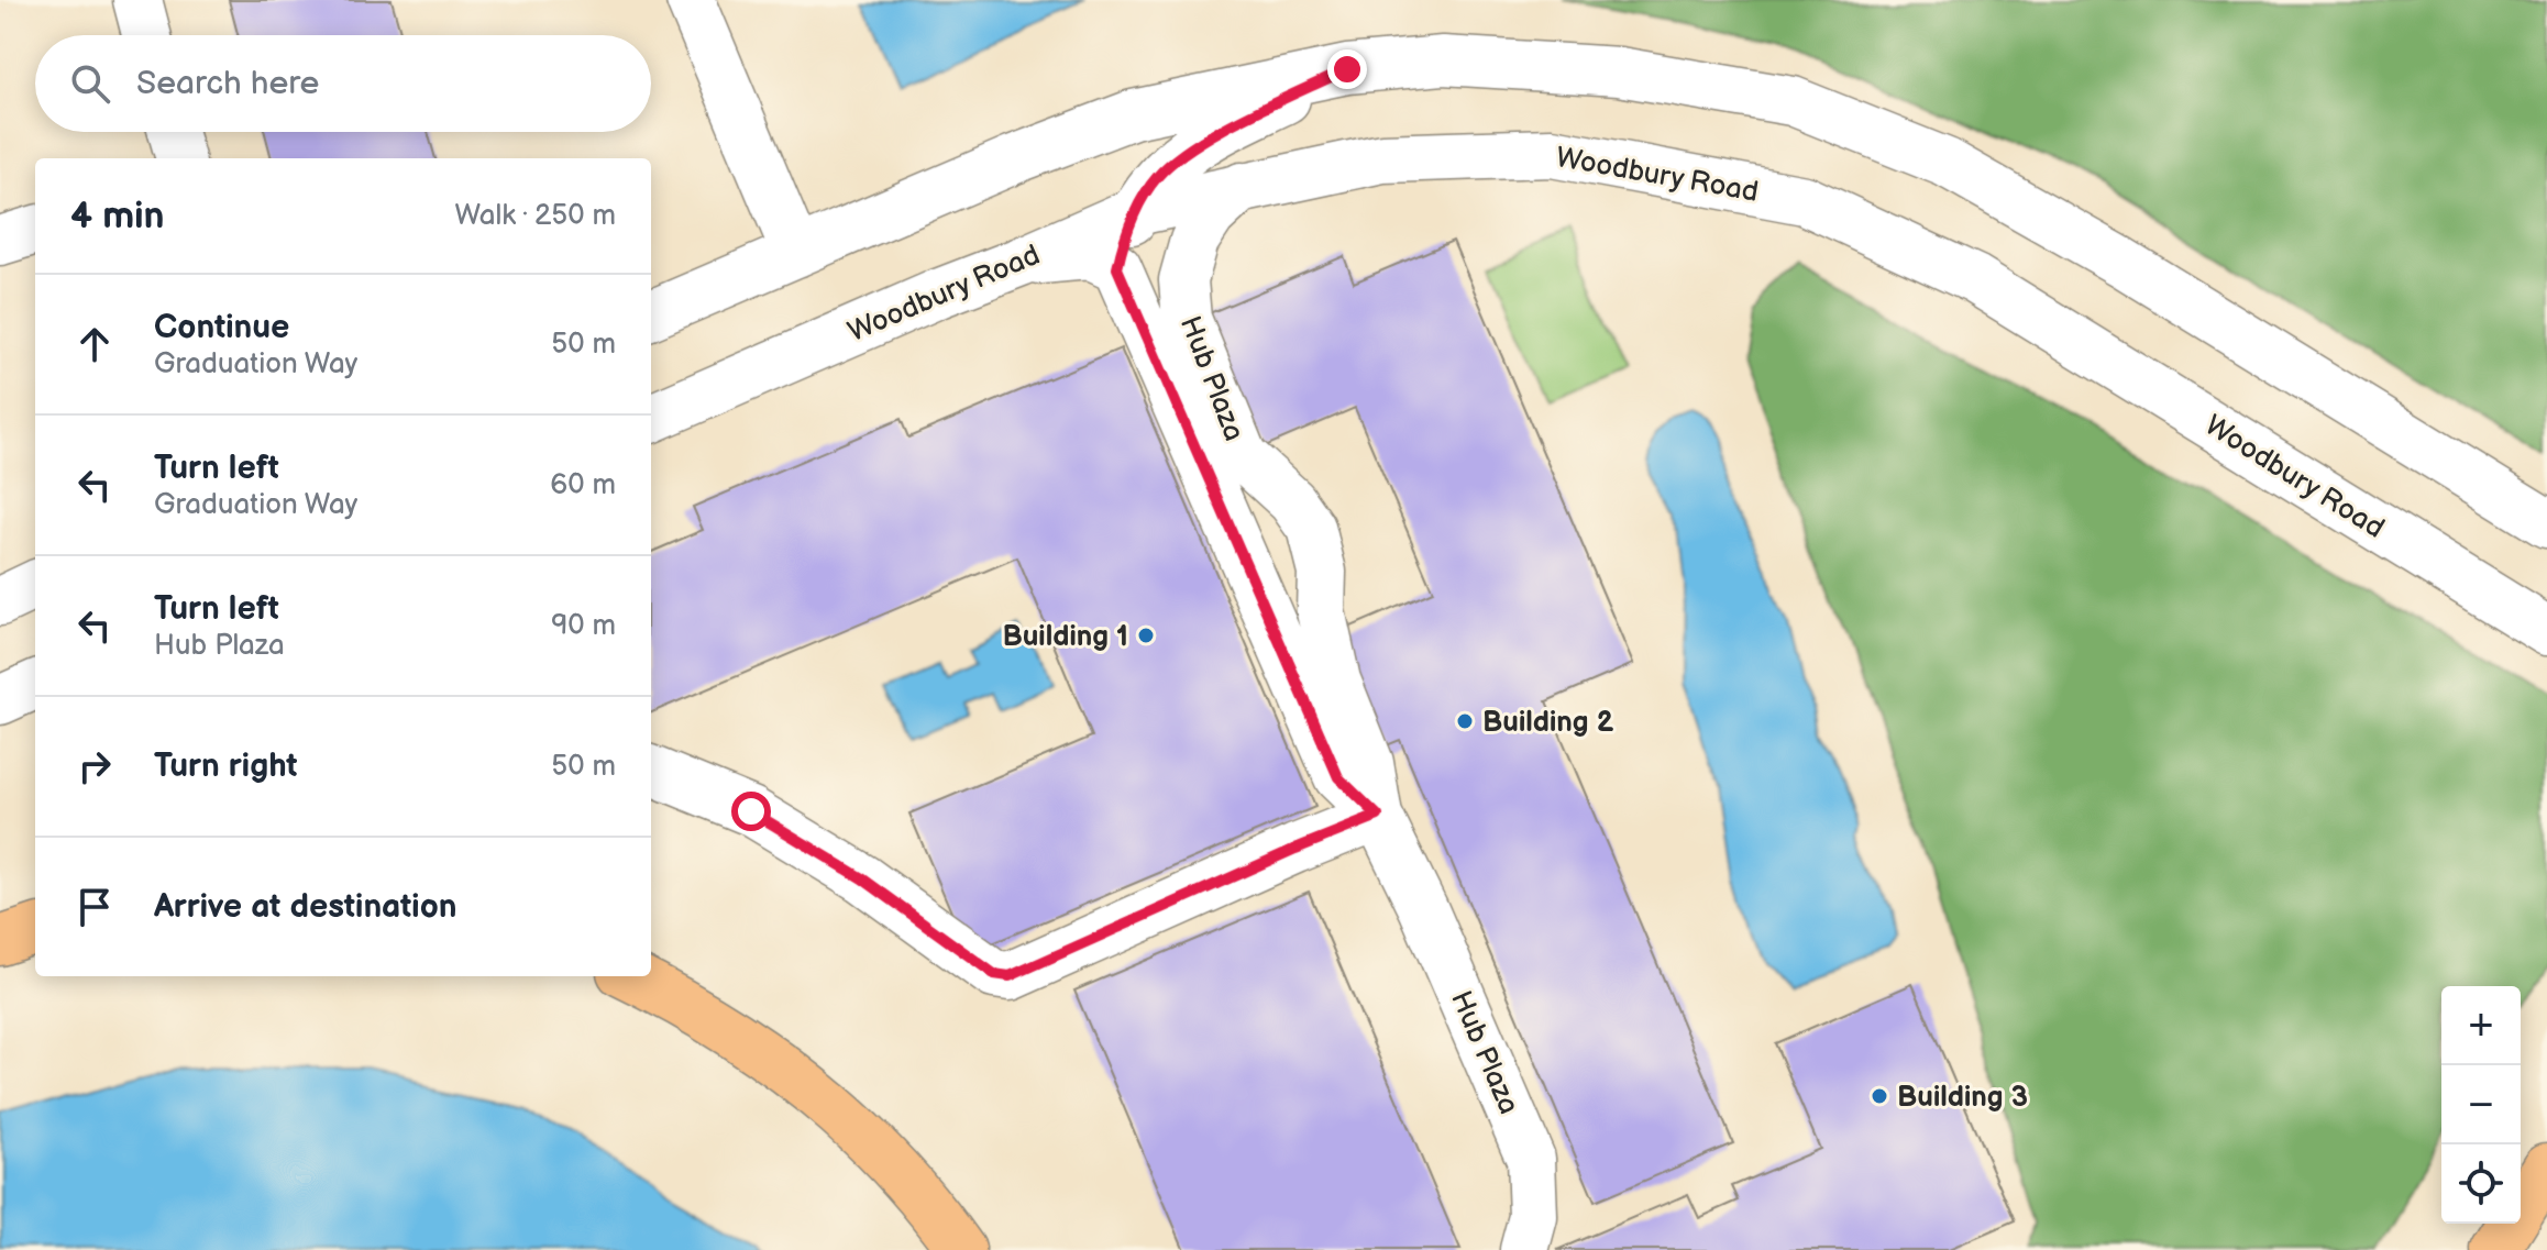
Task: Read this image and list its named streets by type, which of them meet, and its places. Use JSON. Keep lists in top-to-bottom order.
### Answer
{
  "streets": {
    "street": ["Woodbury Road", "Hub Plaza"]
  },
  "crossings": [
    ["Woodbury Road", "Hub Plaza"]
  ],
  "places": ["Building 1", "Building 2", "Building 3"],
  "page": {
    "search": "Search here",
    "heading": ["4 min", "Walk · 250 m"],
    "list": [
      ["Continue", "Graduation Way", "50 m"],
      ["Turn left", "Graduation Way", "60 m"],
      ["Turn left", "Hub Plaza", "90 m"],
      ["Turn right", "50 m"],
      "Arrive at destination"
    ],
    "map_buttons": ["+", "−"]
  }
}
